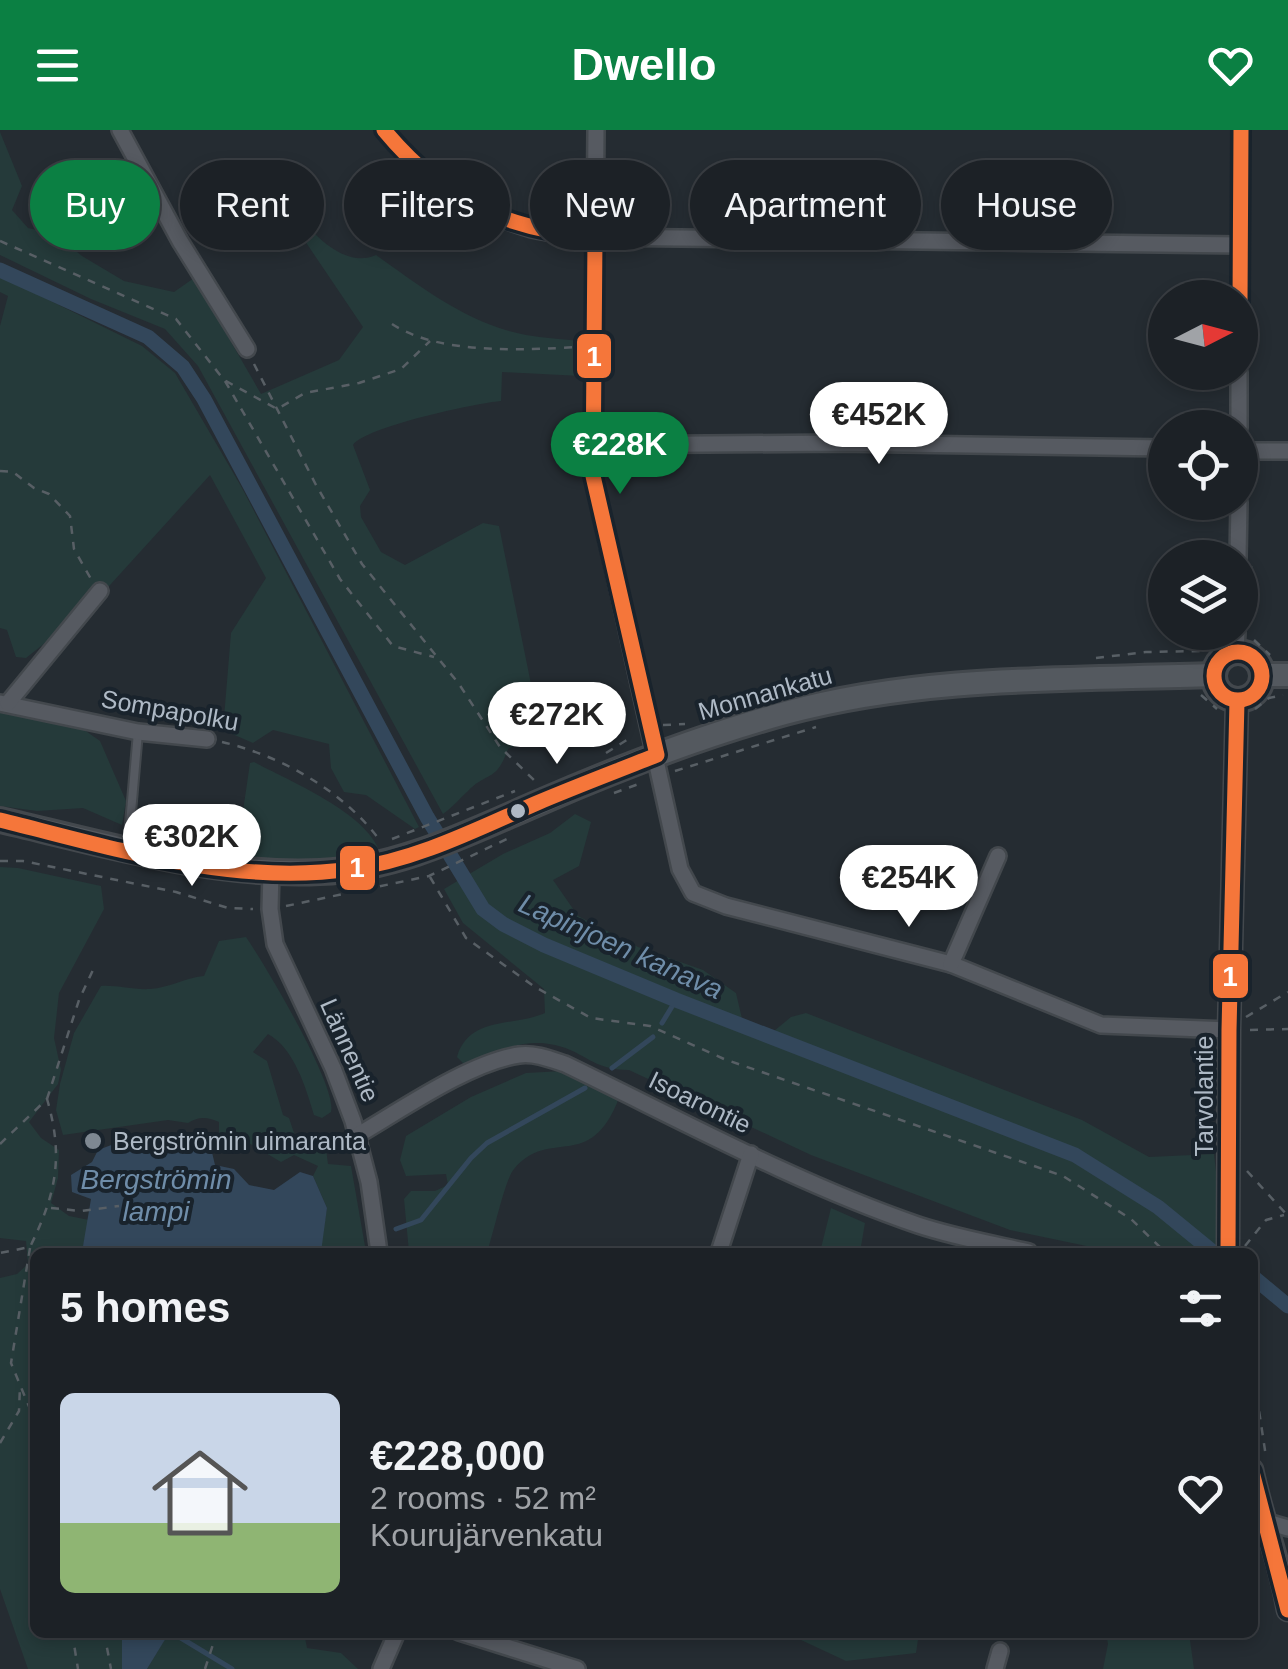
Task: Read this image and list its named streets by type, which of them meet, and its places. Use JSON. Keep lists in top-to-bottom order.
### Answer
{
  "streets": {
    "main road": ["Monnankatu"],
    "street": [
      "Sompapolku",
      "Lännentie",
      "Tarvolantie",
      "Isoarontie"
    ]
  },
  "crossings": [
    ["Monnankatu", "Sompapolku"],
    ["Monnankatu", "Lännentie"],
    ["Lännentie", "Isoarontie"]
  ],
  "water": ["Lapinjoen kanava", "Bergströmin lampi"],
  "places": ["Bergströmin uimaranta"],
  "lines": ["transit line 1"],
  "north": "right",
  "page": {
    "header": "Dwello",
    "chip": [
      "Buy",
      "Rent",
      "Filters",
      "New",
      "Apartment",
      "House"
    ],
    "price": [
      "€452K",
      "€228K",
      "€272K",
      "€302K",
      "€254K"
    ],
    "heading": "5 homes",
    "list": [
      {
        "name": "€228,000",
        "note": "2 rooms · 52 m² · Kourujärvenkatu"
      }
    ]
  }
}
